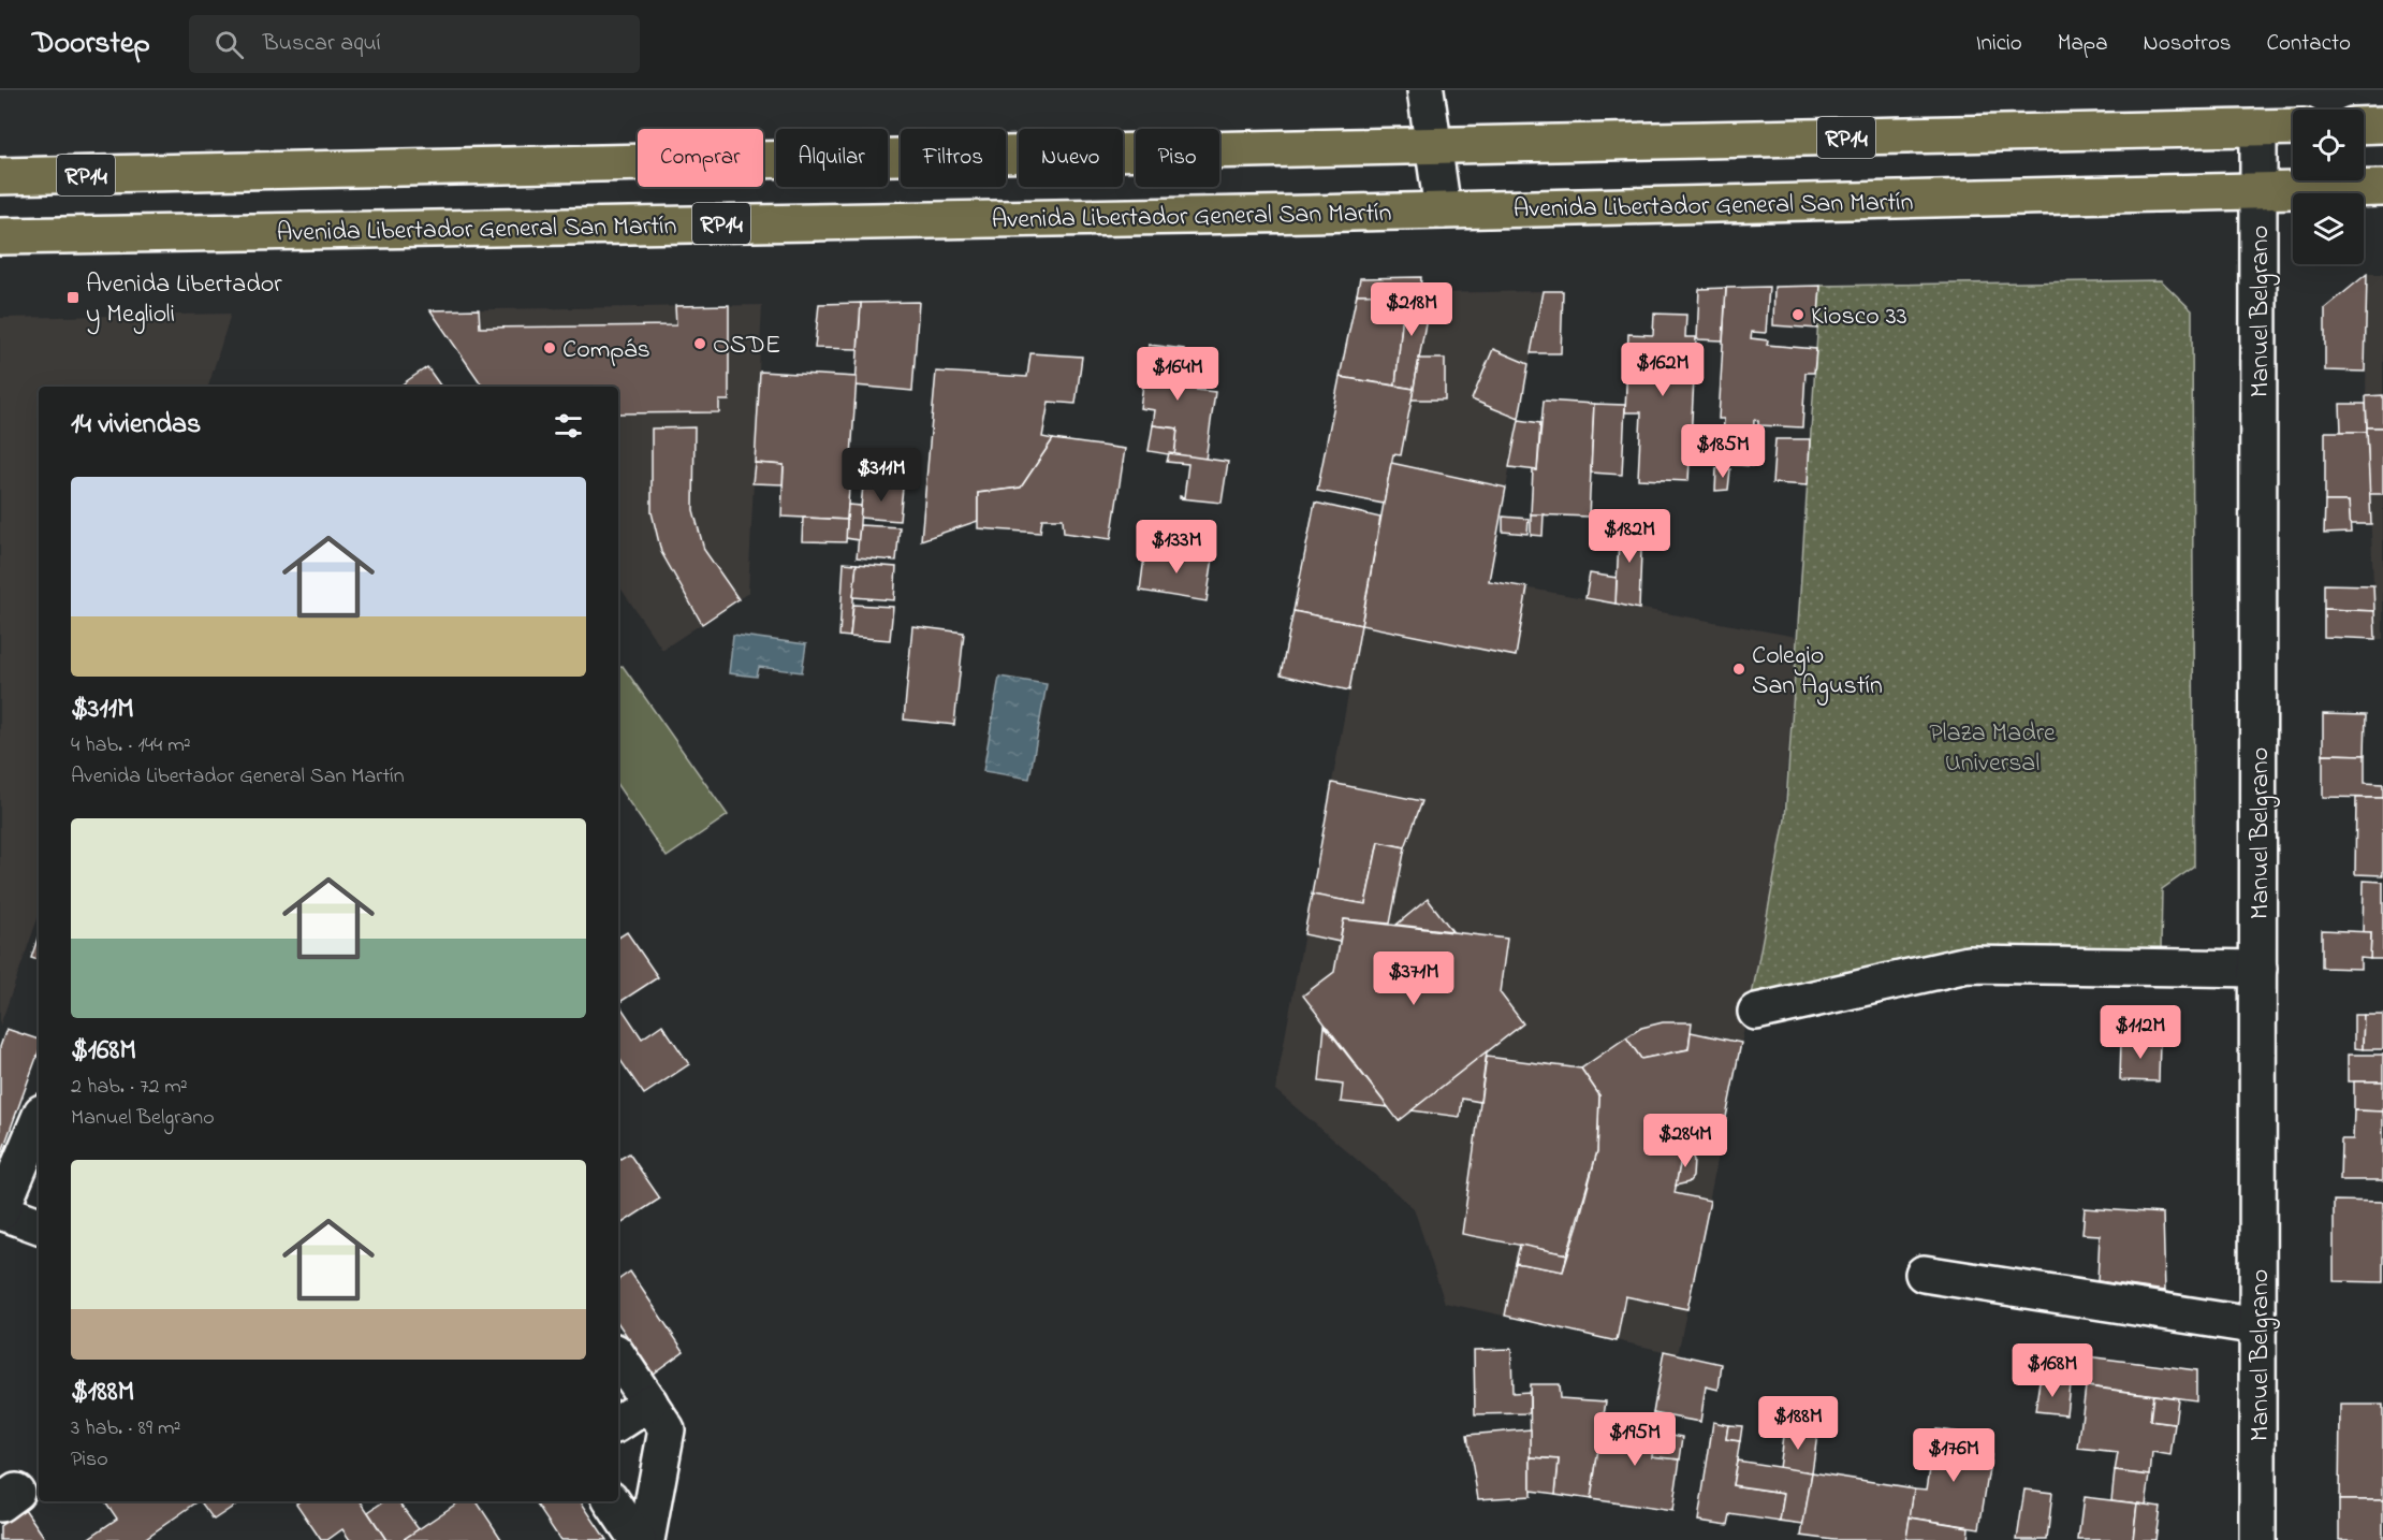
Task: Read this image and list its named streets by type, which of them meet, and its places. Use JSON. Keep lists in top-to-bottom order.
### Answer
{
  "streets": {
    "main road": ["RP14", "Avenida Libertador General San Martín"],
    "street": ["Manuel Belgrano"]
  },
  "crossings": [
    ["RP14", "Manuel Belgrano"],
    ["Avenida Libertador General San Martín", "Manuel Belgrano"]
  ],
  "parks": ["Plaza Madre Universal"],
  "places": {
    "transit": ["Avenida Libertador y Meglioli"],
    "other": [
      "Kiosco 33",
      "OSDE",
      "Compás",
      "Colegio San Agustín"
    ]
  },
  "page": {
    "header": "Doorstep",
    "search": "Buscar aquí",
    "nav": [
      "Inicio",
      "Mapa",
      "Nosotros",
      "Contacto"
    ],
    "chip": [
      "Comprar",
      "Alquilar",
      "Filtros",
      "Nuevo",
      "Piso"
    ],
    "price": [
      "$218M",
      "$162M",
      "$164M",
      "$185M",
      "$311M",
      "$182M",
      "$133M",
      "$371M",
      "$112M",
      "$284M",
      "$168M",
      "$188M",
      "$195M",
      "$176M"
    ],
    "heading": "14 viviendas",
    "list": [
      {
        "name": "$311M",
        "note": "4 hab. · 144 m² · Avenida Libertador General San Martín"
      },
      {
        "name": "$168M",
        "note": "2 hab. · 72 m² · Manuel Belgrano"
      },
      {
        "name": "$188M",
        "note": "3 hab. · 89 m² · Piso"
      }
    ]
  }
}
